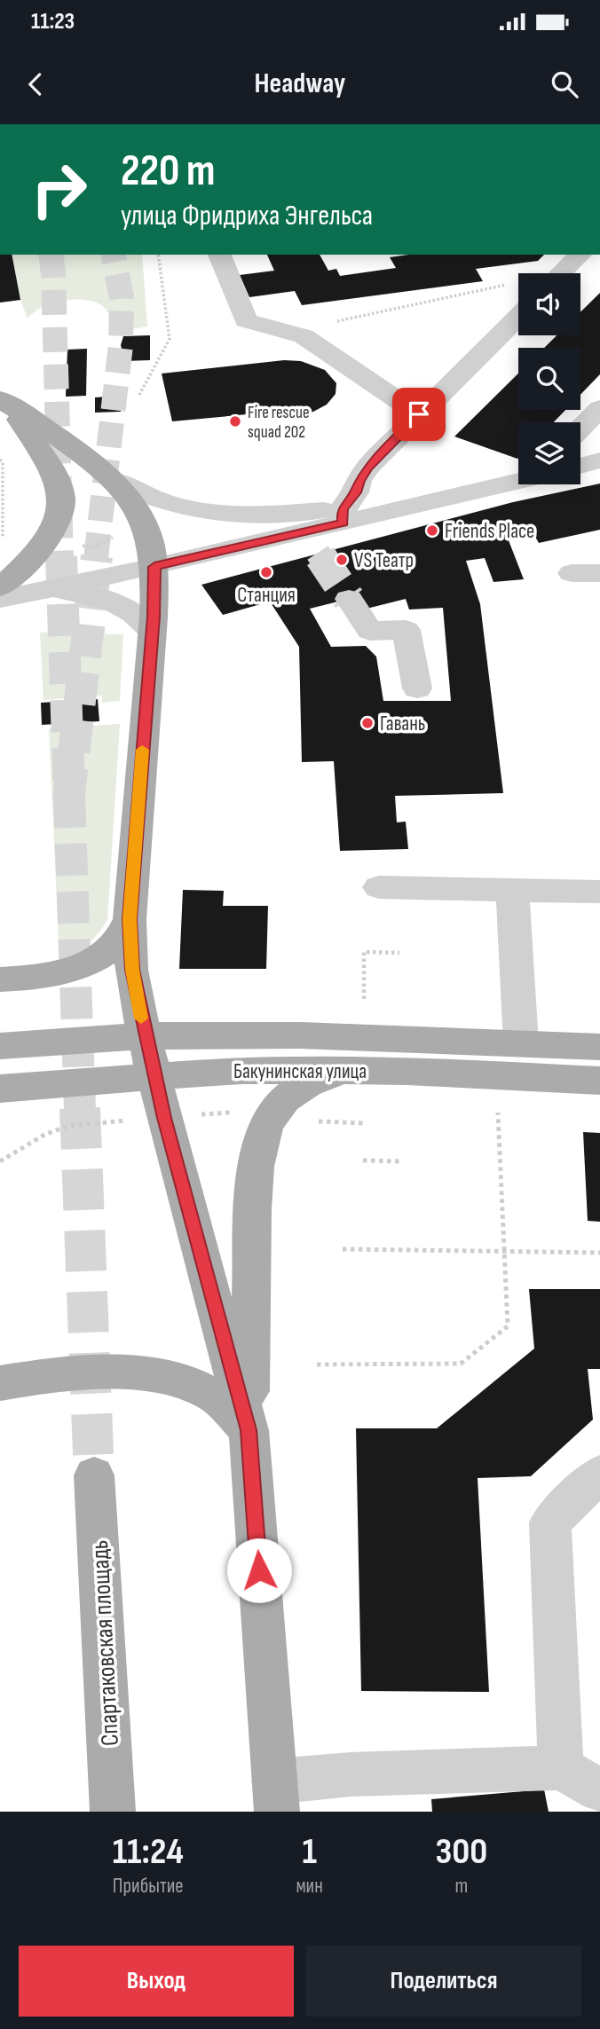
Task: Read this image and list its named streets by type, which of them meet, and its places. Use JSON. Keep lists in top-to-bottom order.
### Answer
{
  "streets": {
    "main road": ["Бакунинская улица", "Спартаковская площадь"]
  },
  "places": [
    "Fire rescue squad 202",
    "Friends Place",
    "VS Театр",
    "Станция",
    "Гавань"
  ],
  "page": {
    "status": "11:23",
    "header": "Headway",
    "turn": ["220 m", "улица Фридриха Энгельса"],
    "eta": [
      "11:24",
      "Прибытие",
      "1",
      "мин",
      "300",
      "m"
    ],
    "buttons": ["Выход", "Поделиться"]
  }
}
